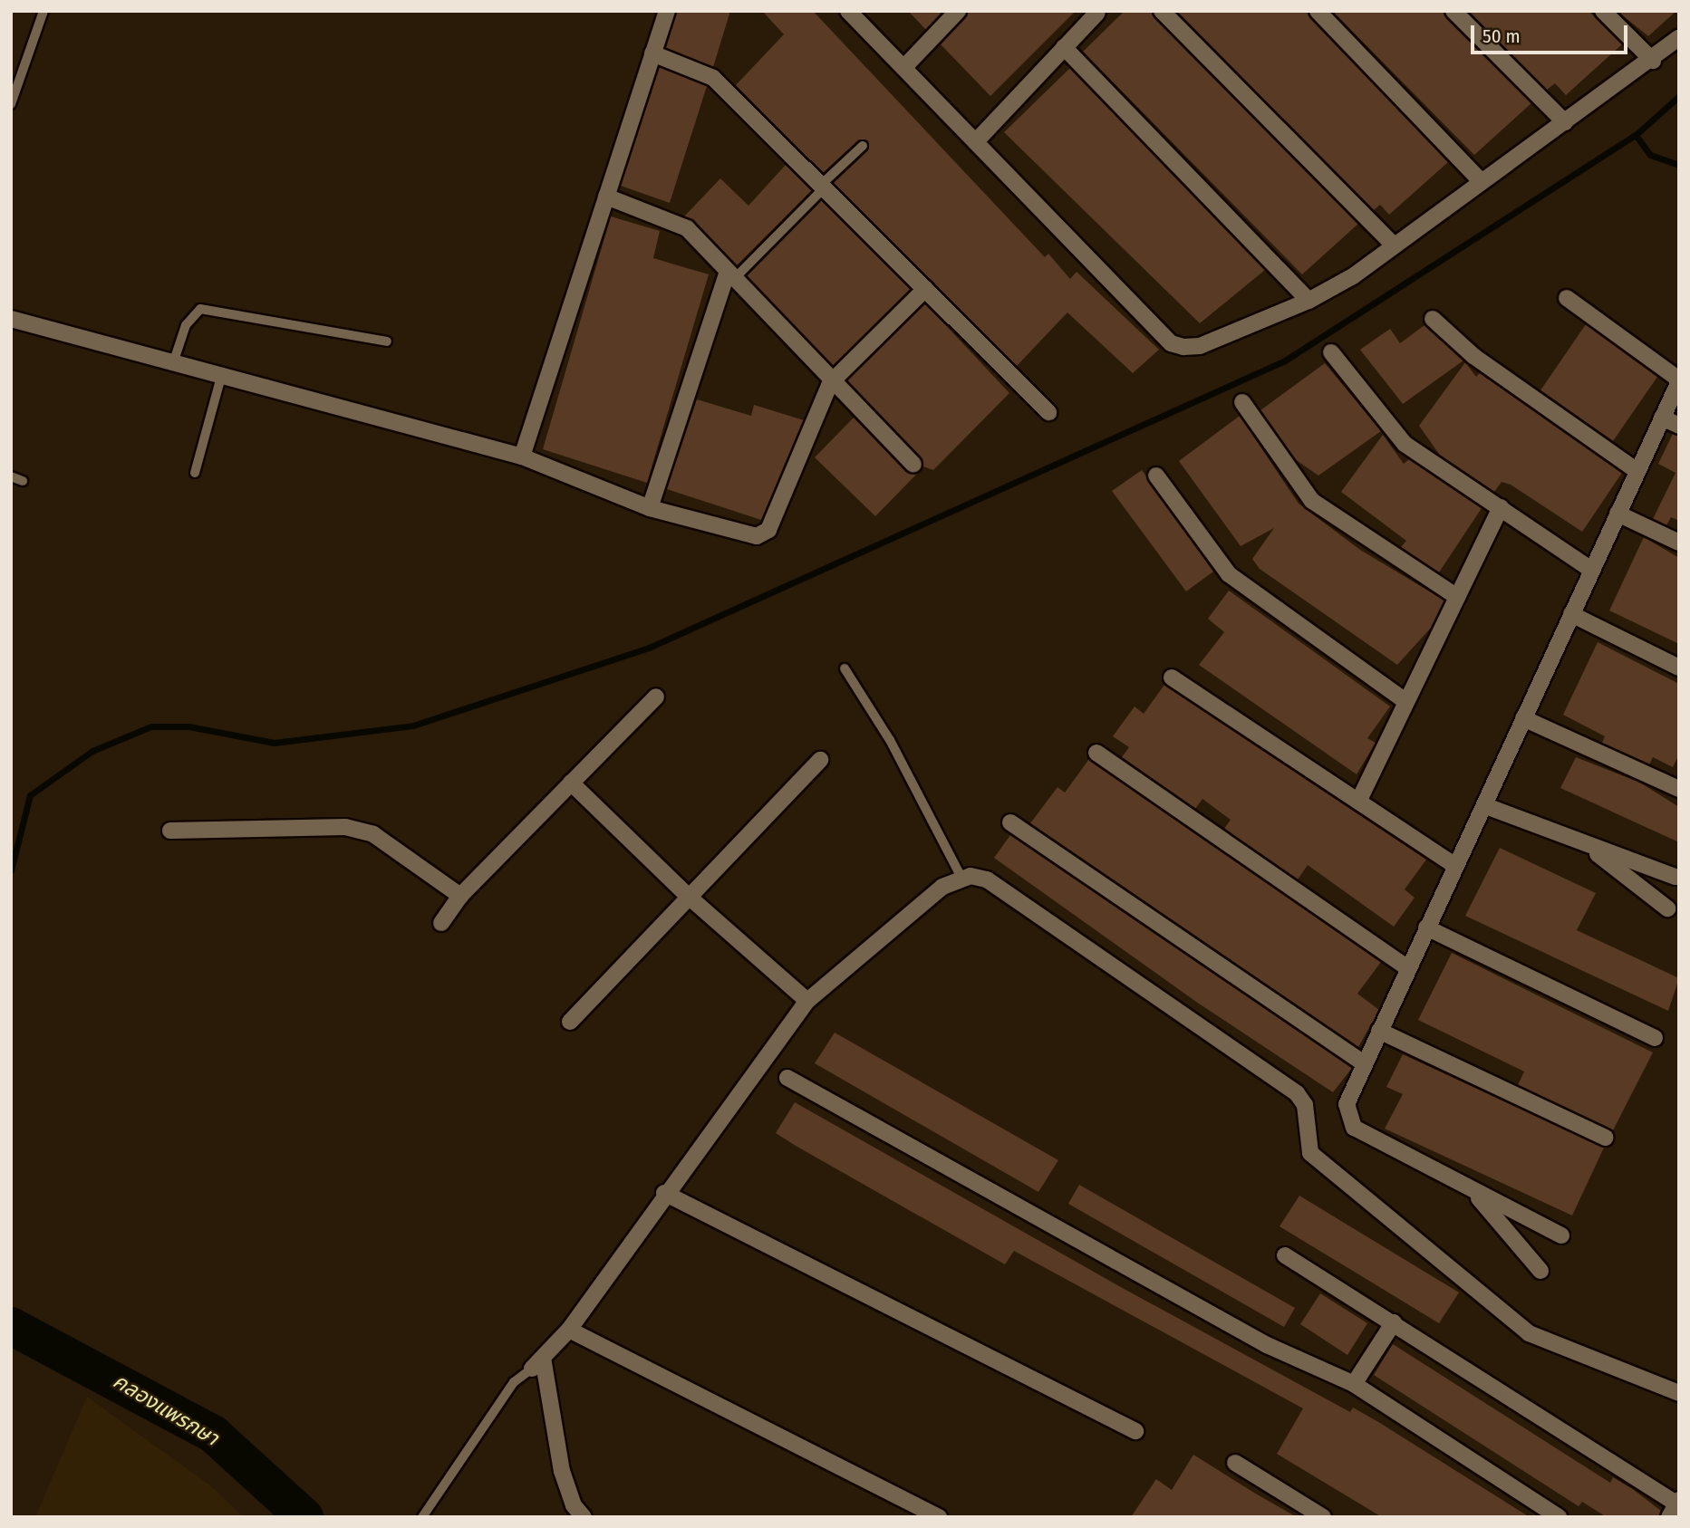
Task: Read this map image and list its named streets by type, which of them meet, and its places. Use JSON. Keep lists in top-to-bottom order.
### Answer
{
  "water": ["คลองแพรกษา"],
  "scale_bar": "50 m"
}
